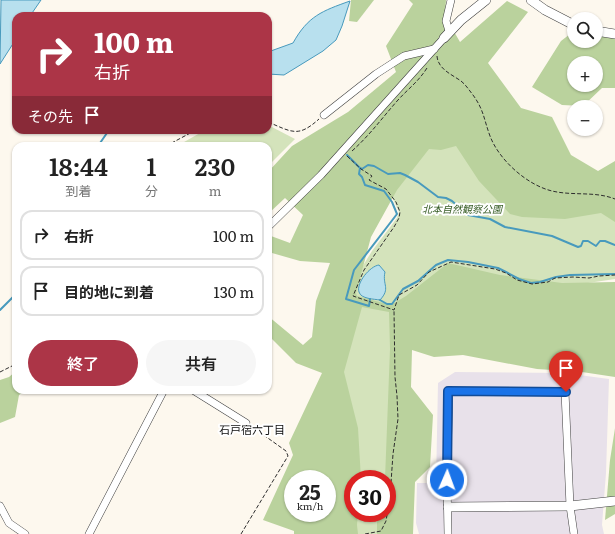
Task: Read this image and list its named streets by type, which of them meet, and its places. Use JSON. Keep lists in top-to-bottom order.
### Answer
{
  "districts": ["石戸宿六丁目"],
  "parks": ["北本自然観察公園"],
  "page": {
    "map_buttons": ["+", "−"],
    "turn": ["100 m", "右折"],
    "then": "その先",
    "eta": [
      "18:44",
      "到着",
      "1",
      "分",
      "230",
      "m"
    ],
    "list": [
      {
        "name": "右折",
        "value": "100 m"
      },
      {
        "name": "目的地に到着",
        "value": "130 m"
      }
    ],
    "buttons": ["終了", "共有"],
    "speed": "25 km/h",
    "limit": "30"
  }
}
